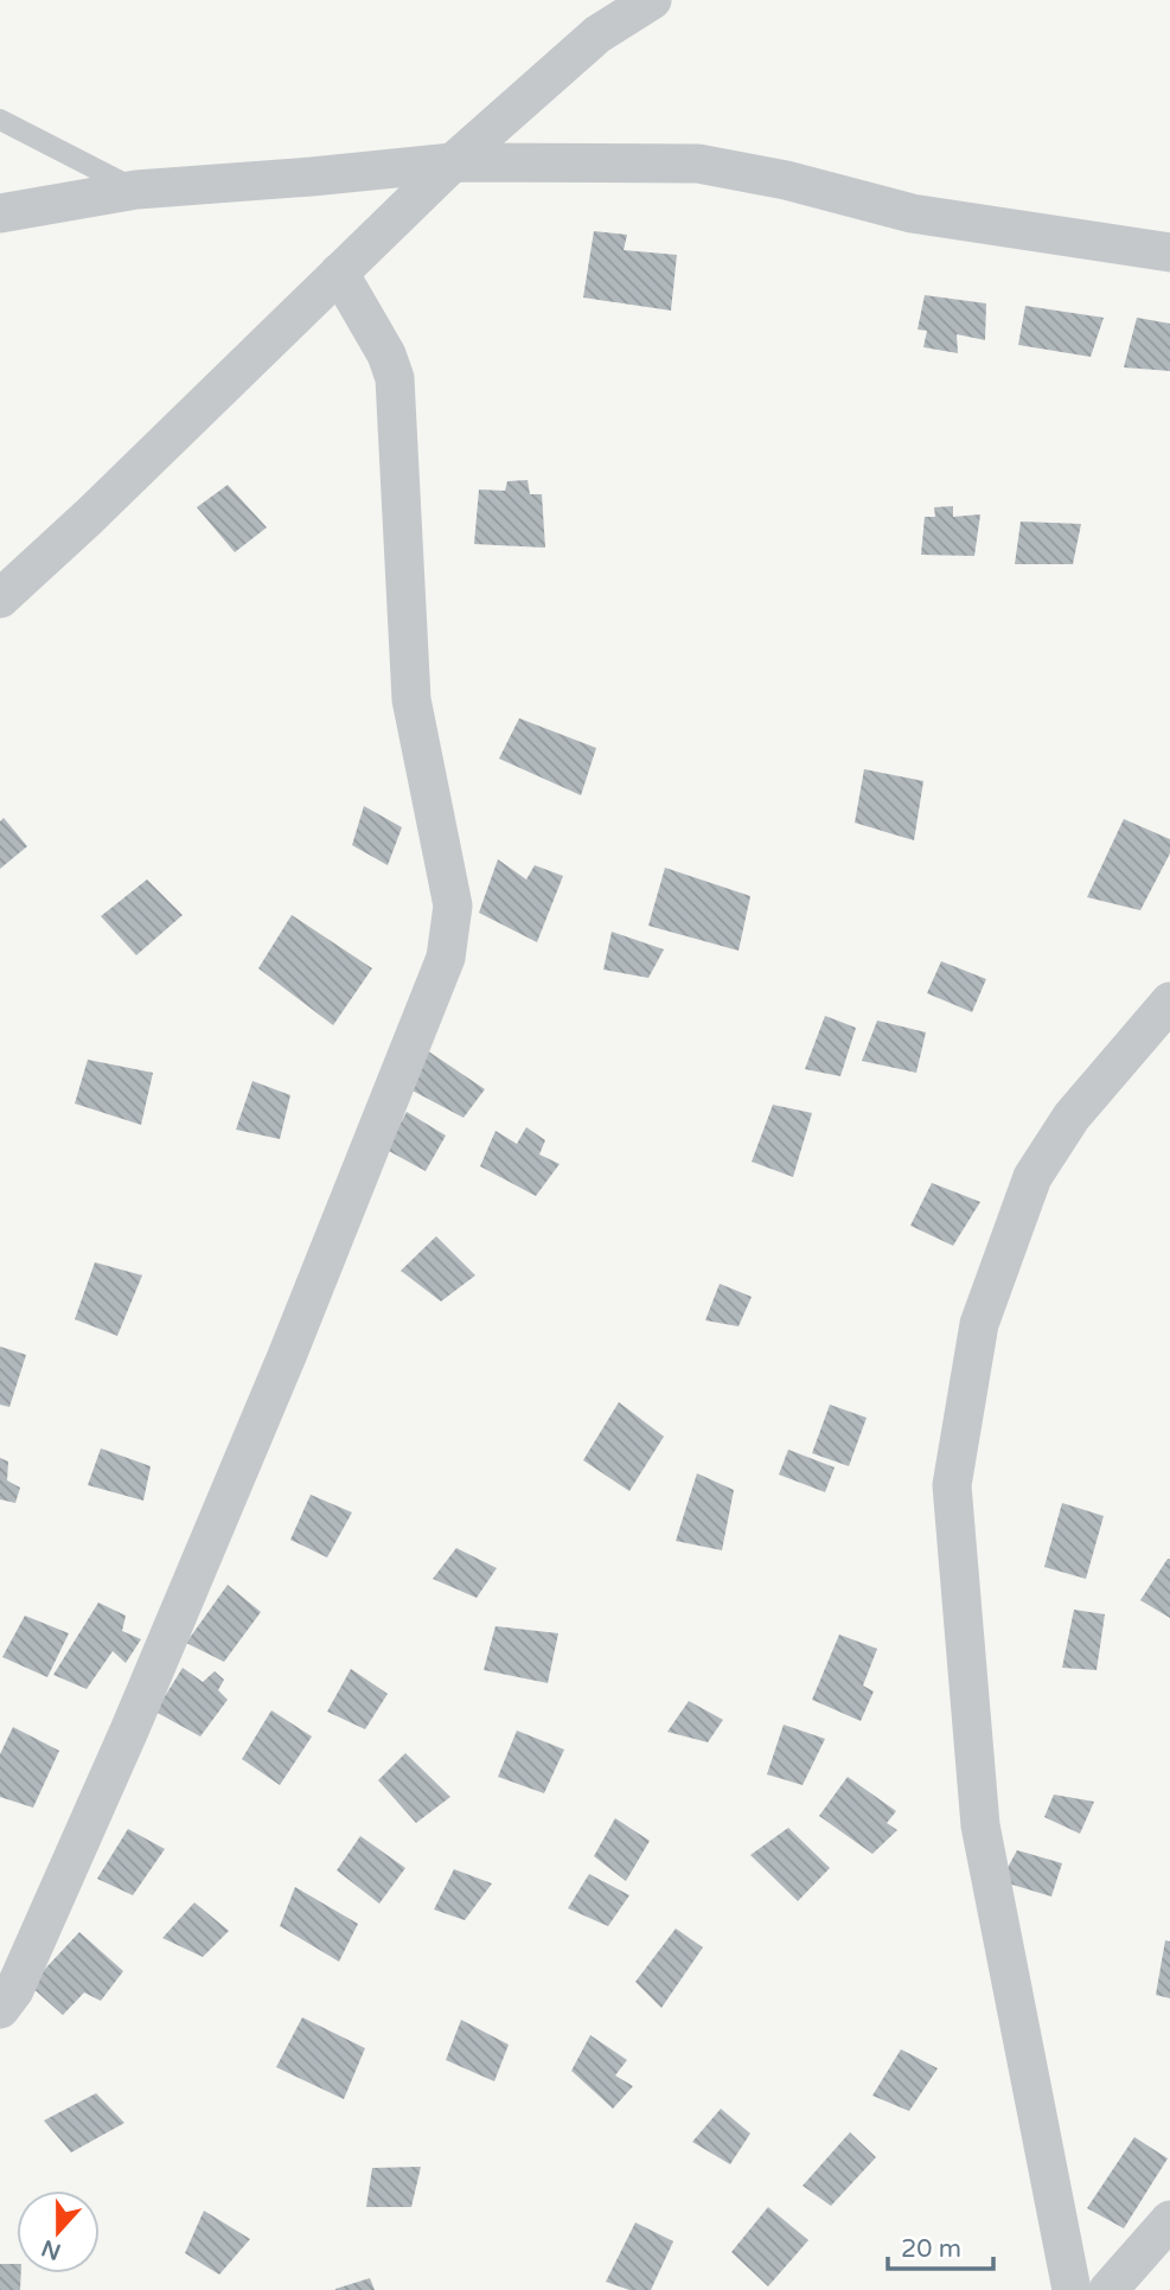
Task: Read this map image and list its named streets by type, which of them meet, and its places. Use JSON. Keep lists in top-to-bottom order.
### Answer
{
  "scale_bar": "20 m",
  "north": "bottom"
}
